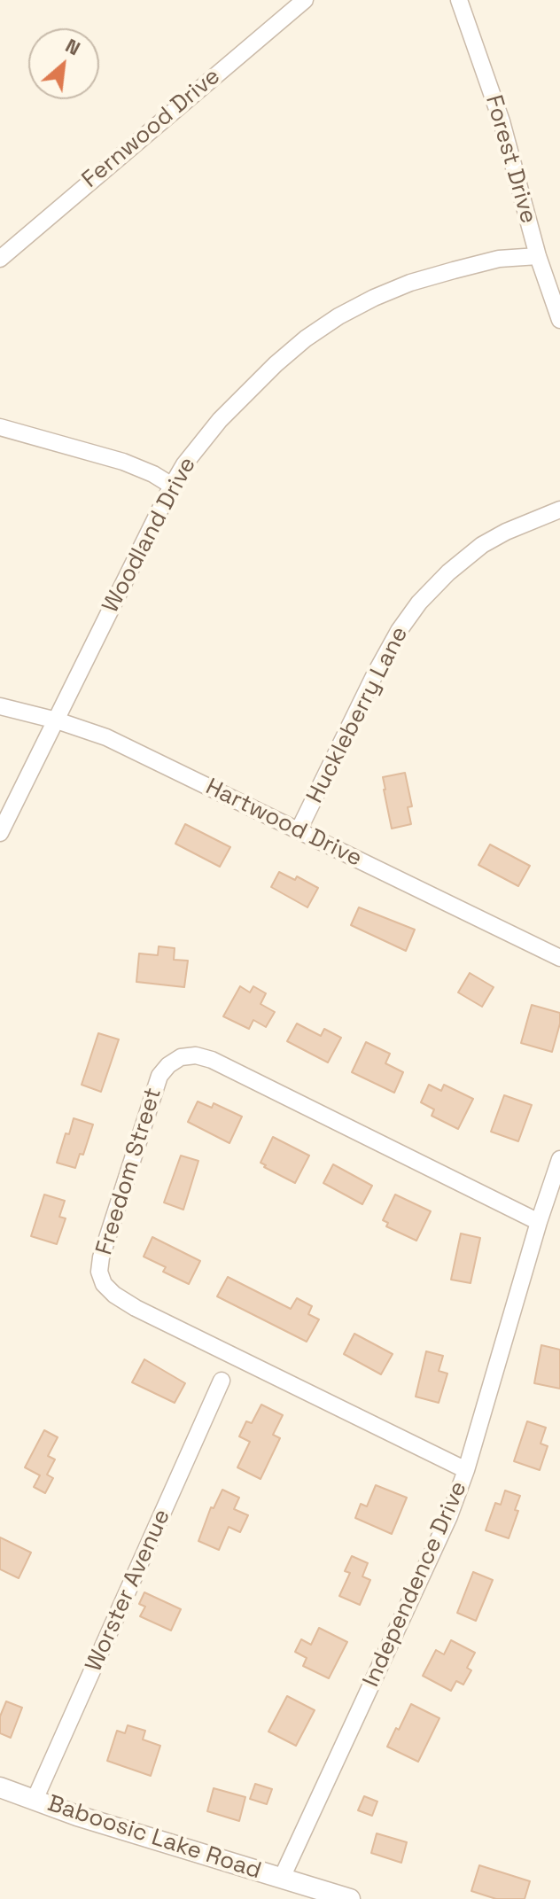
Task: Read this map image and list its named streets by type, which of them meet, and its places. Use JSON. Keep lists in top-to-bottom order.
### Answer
{
  "streets": {
    "street": [
      "Fernwood Drive",
      "Forest Drive",
      "Woodland Drive",
      "Huckleberry Lane",
      "Hartwood Drive",
      "Freedom Street",
      "Independence Drive",
      "Worster Avenue",
      "Baboosic Lake Road"
    ]
  },
  "crossings": [
    ["Forest Drive", "Woodland Drive"],
    ["Woodland Drive", "Hartwood Drive"],
    ["Huckleberry Lane", "Hartwood Drive"],
    ["Freedom Street", "Independence Drive"],
    ["Independence Drive", "Baboosic Lake Road"],
    ["Worster Avenue", "Baboosic Lake Road"]
  ],
  "north": "top right"
}
